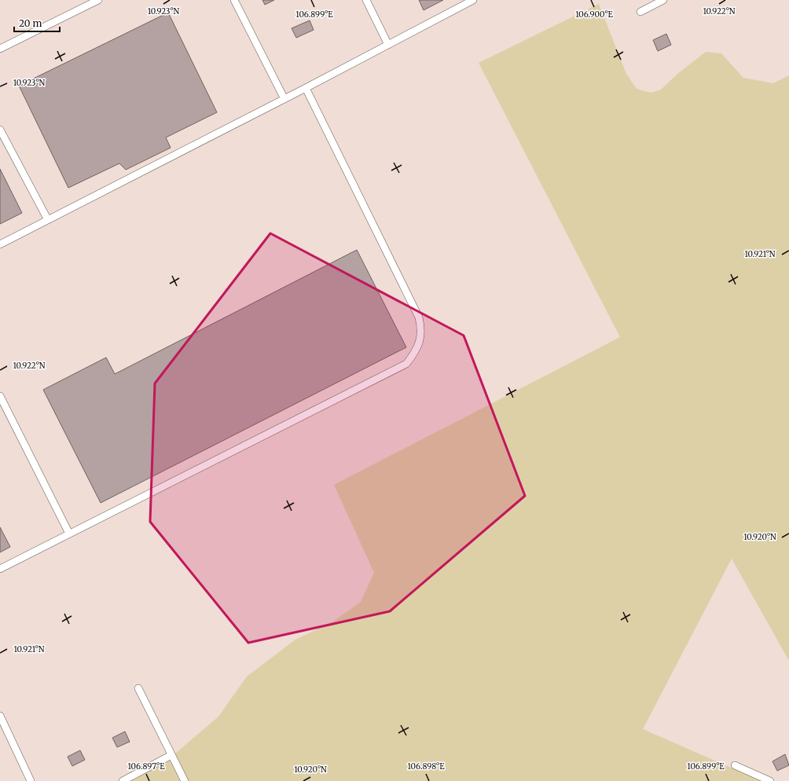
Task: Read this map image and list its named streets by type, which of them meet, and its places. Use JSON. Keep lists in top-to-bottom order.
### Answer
{
  "scale_bar": "20 m",
  "coordinates": [
    "10.923°N",
    "10.922°N",
    "106.899°E",
    "106.900°E",
    "10.921°N",
    "10.920°N",
    "106.897°E",
    "106.898°E"
  ]
}
